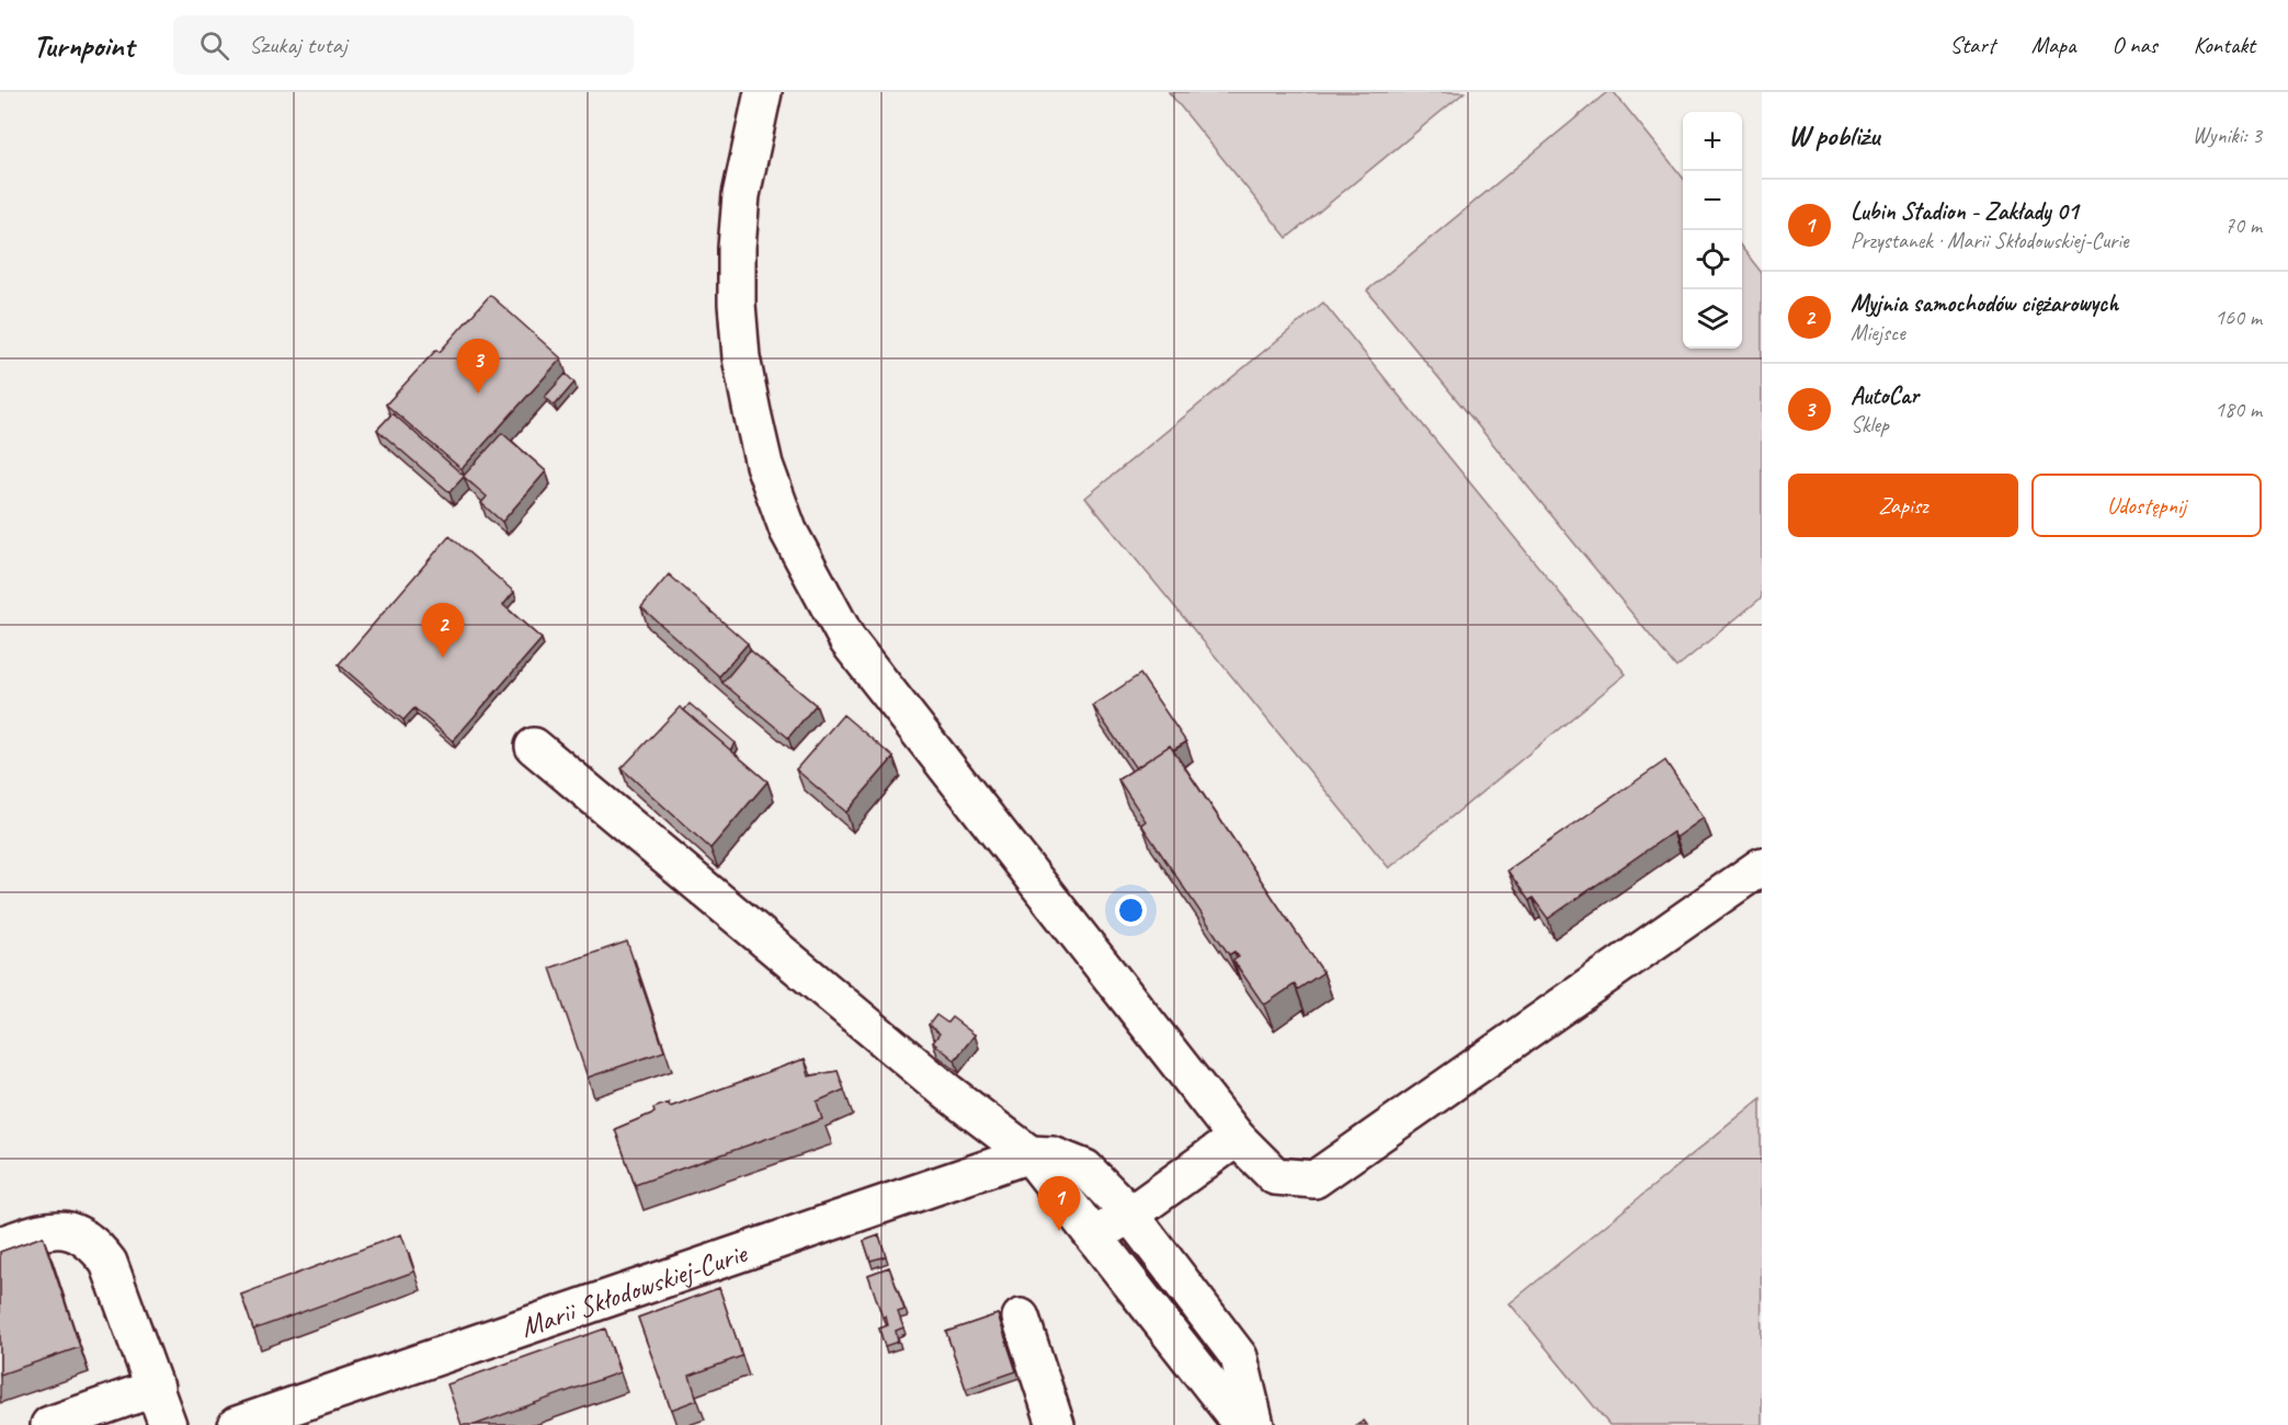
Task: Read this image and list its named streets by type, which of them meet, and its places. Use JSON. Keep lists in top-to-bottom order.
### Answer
{
  "streets": {
    "street": ["Marii Skłodowskiej-Curie"]
  },
  "page": {
    "header": "Turnpoint",
    "search": "Szukaj tutaj",
    "nav": [
      "Start",
      "Mapa",
      "O nas",
      "Kontakt"
    ],
    "heading": ["W pobliżu", "Wyniki: 3"],
    "map_buttons": ["+", "−"],
    "list": [
      {
        "mark": "1",
        "name": "Lubin Stadion - Zakłady 01",
        "note": "Przystanek · Marii Skłodowskiej-Curie",
        "value": "70 m"
      },
      {
        "mark": "2",
        "name": "Myjnia samochodów ciężarowych",
        "note": "Miejsce",
        "value": "160 m"
      },
      {
        "mark": "3",
        "name": "AutoCar",
        "note": "Sklep",
        "value": "180 m"
      }
    ],
    "pins": ["3", "2", "1"],
    "buttons": ["Zapisz", "Udostępnij"]
  }
}
